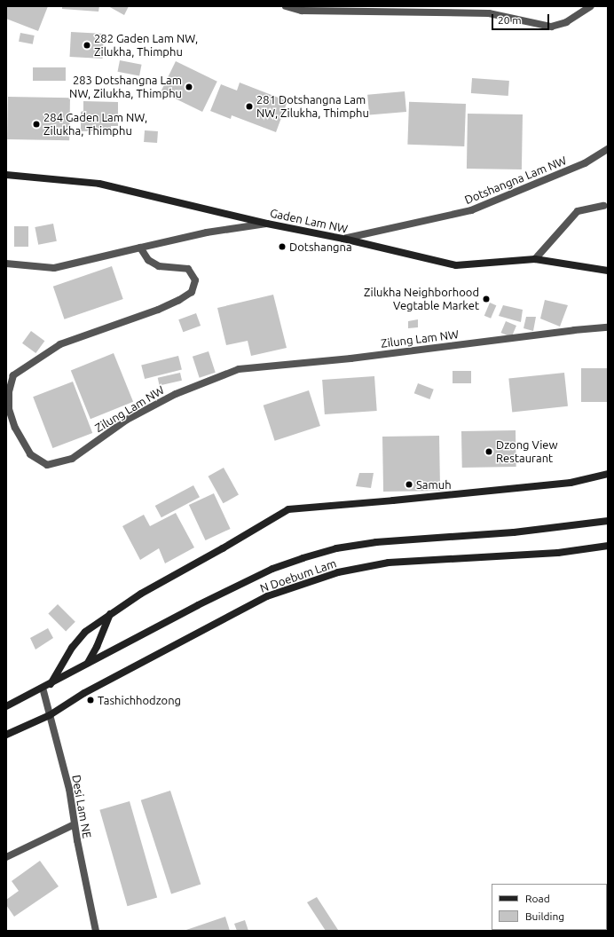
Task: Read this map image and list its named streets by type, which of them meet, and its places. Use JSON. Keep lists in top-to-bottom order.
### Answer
{
  "streets": {
    "main road": ["Gaden Lam NW", "N Doebum Lam"],
    "street": ["Dotshangna Lam NW", "Zilung Lam NW", "Desi Lam NE"]
  },
  "crossings": [
    ["Dotshangna Lam NW", "Gaden Lam NW"],
    ["N Doebum Lam", "Desi Lam NE"]
  ],
  "places": [
    "282 Gaden Lam NW, Zilukha, Thimphu",
    "283 Dotshangna Lam NW, Zilukha, Thimphu",
    "281 Dotshangna Lam NW, Zilukha, Thimphu",
    "284 Gaden Lam NW, Zilukha, Thimphu",
    "Dotshangna",
    "Zilukha Neighborhood Vegtable Market",
    "Dzong View Restaurant",
    "Samuh",
    "Tashichhodzong"
  ],
  "legend": ["Road", "Building"],
  "scale_bar": "20 m"
}
